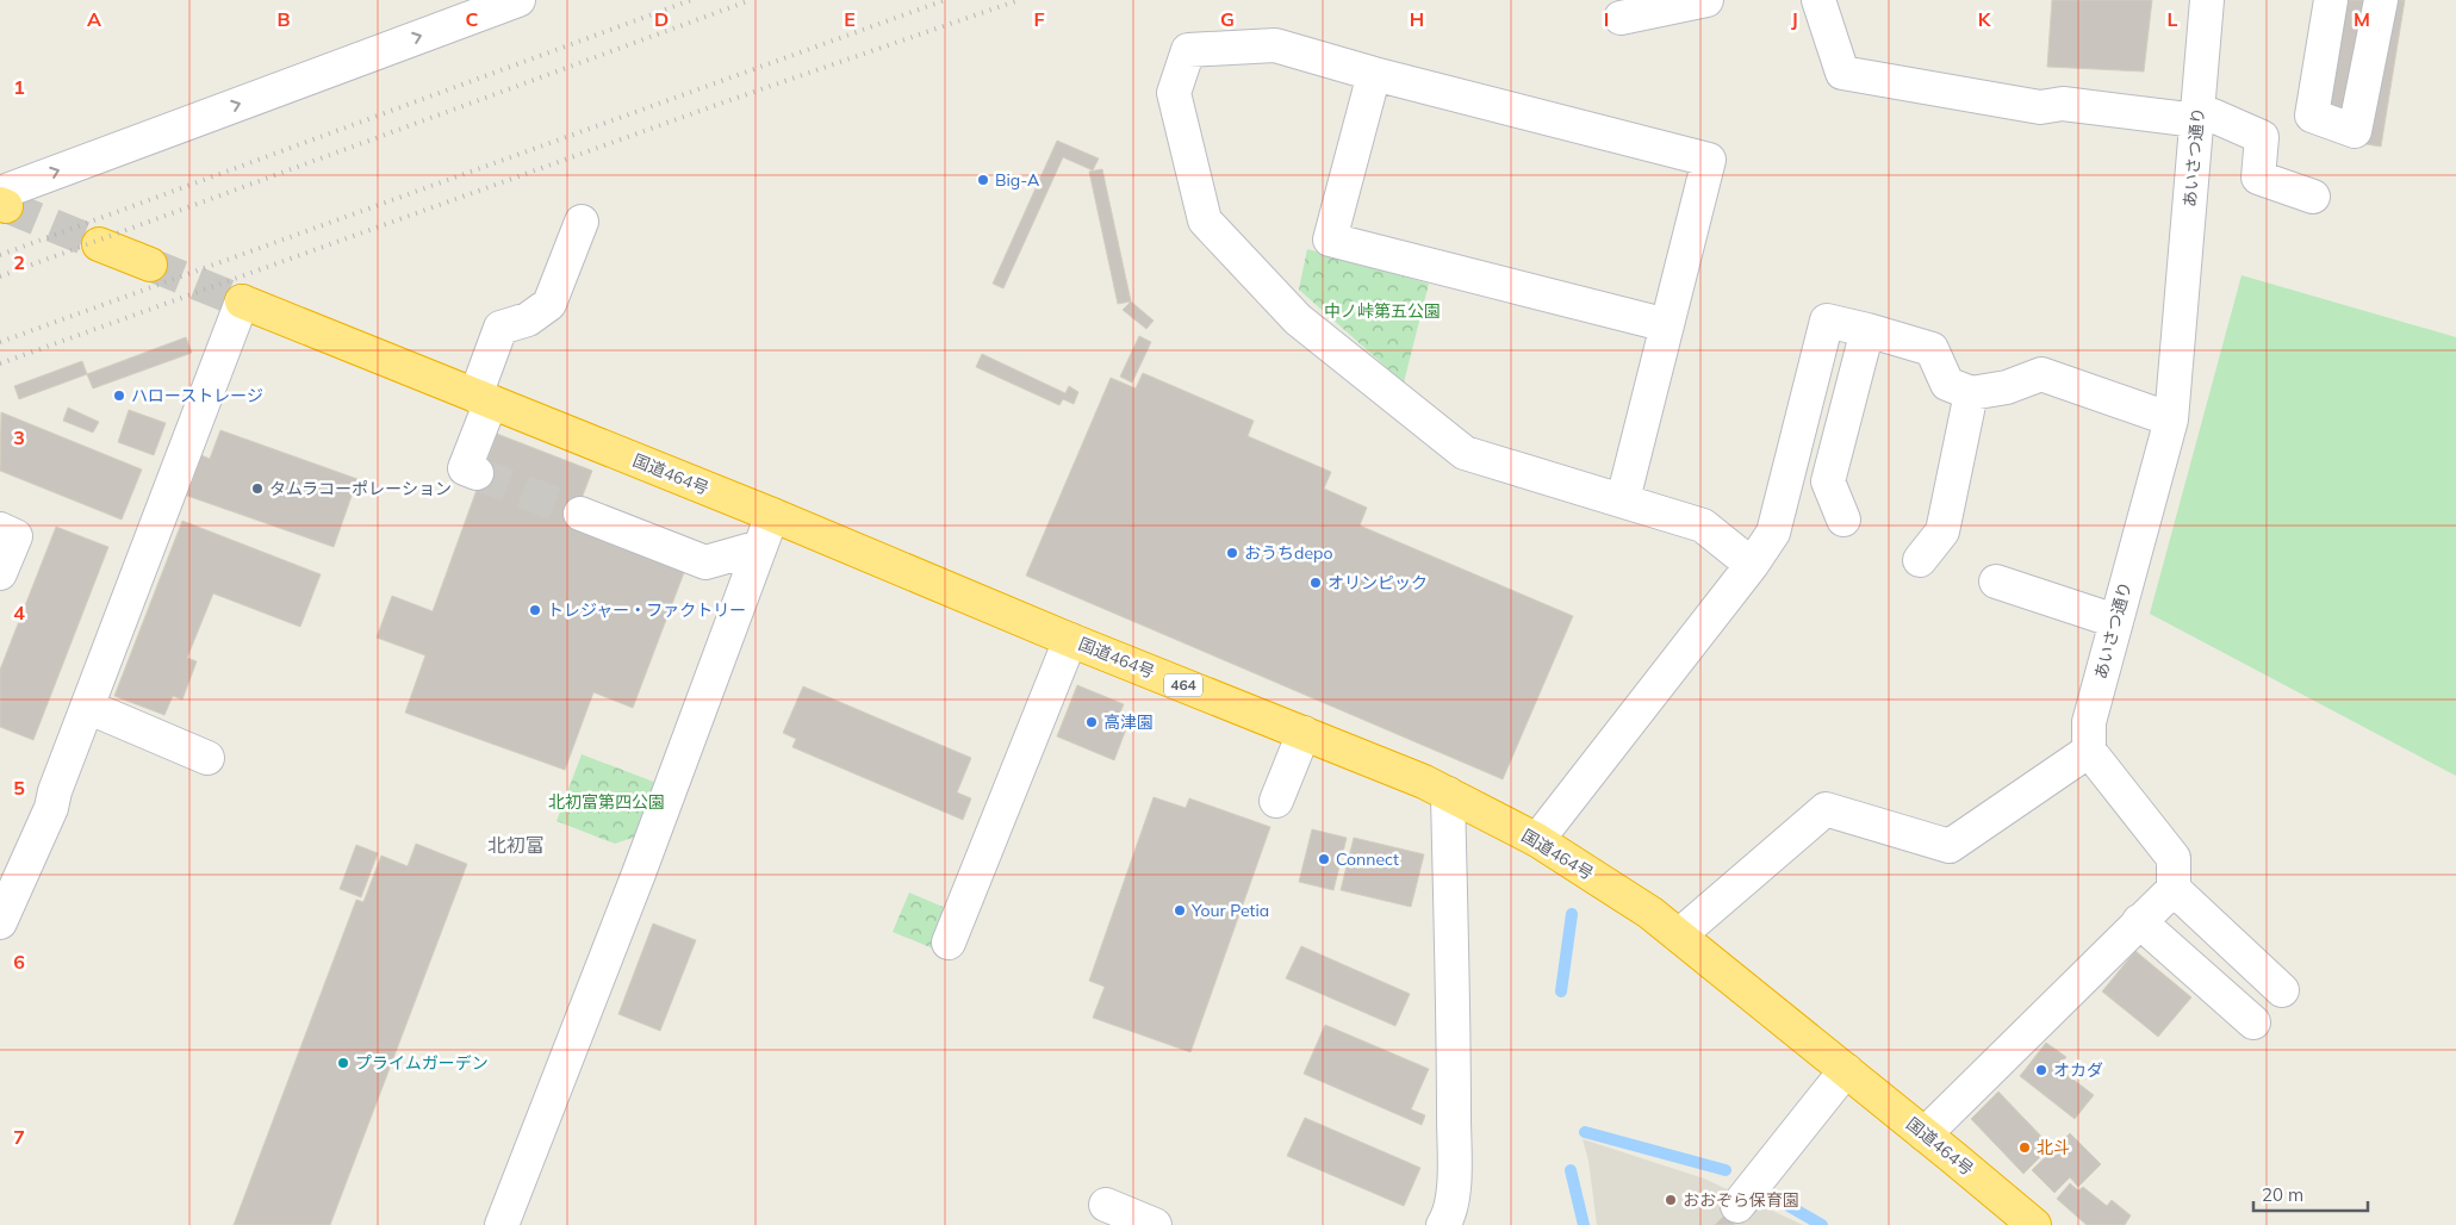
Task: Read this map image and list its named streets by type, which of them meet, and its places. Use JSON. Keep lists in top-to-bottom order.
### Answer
{
  "streets": {
    "highway": ["国道464号", "464"],
    "street": ["あいさつ通り"]
  },
  "districts": ["北初富"],
  "parks": ["中ノ峠第五公園", "北初富第四公園"],
  "places": [
    "Big-A",
    "ハローストレージ",
    "タムラコーポレーション",
    "おうちdepo",
    "オリンピック",
    "トレジャー・ファクトリー",
    "高津園",
    "Connect",
    "Your Petia",
    "プライムガーデン",
    "オカダ",
    "北斗",
    "おおぞら保育園"
  ],
  "scale_bar": "20 m",
  "grid": {
    "columns": [
      "A",
      "B",
      "C",
      "D",
      "E",
      "F",
      "G",
      "H",
      "I",
      "J",
      "K",
      "L",
      "M"
    ],
    "rows": [
      "1",
      "2",
      "3",
      "4",
      "5",
      "6",
      "7"
    ]
  }
}
